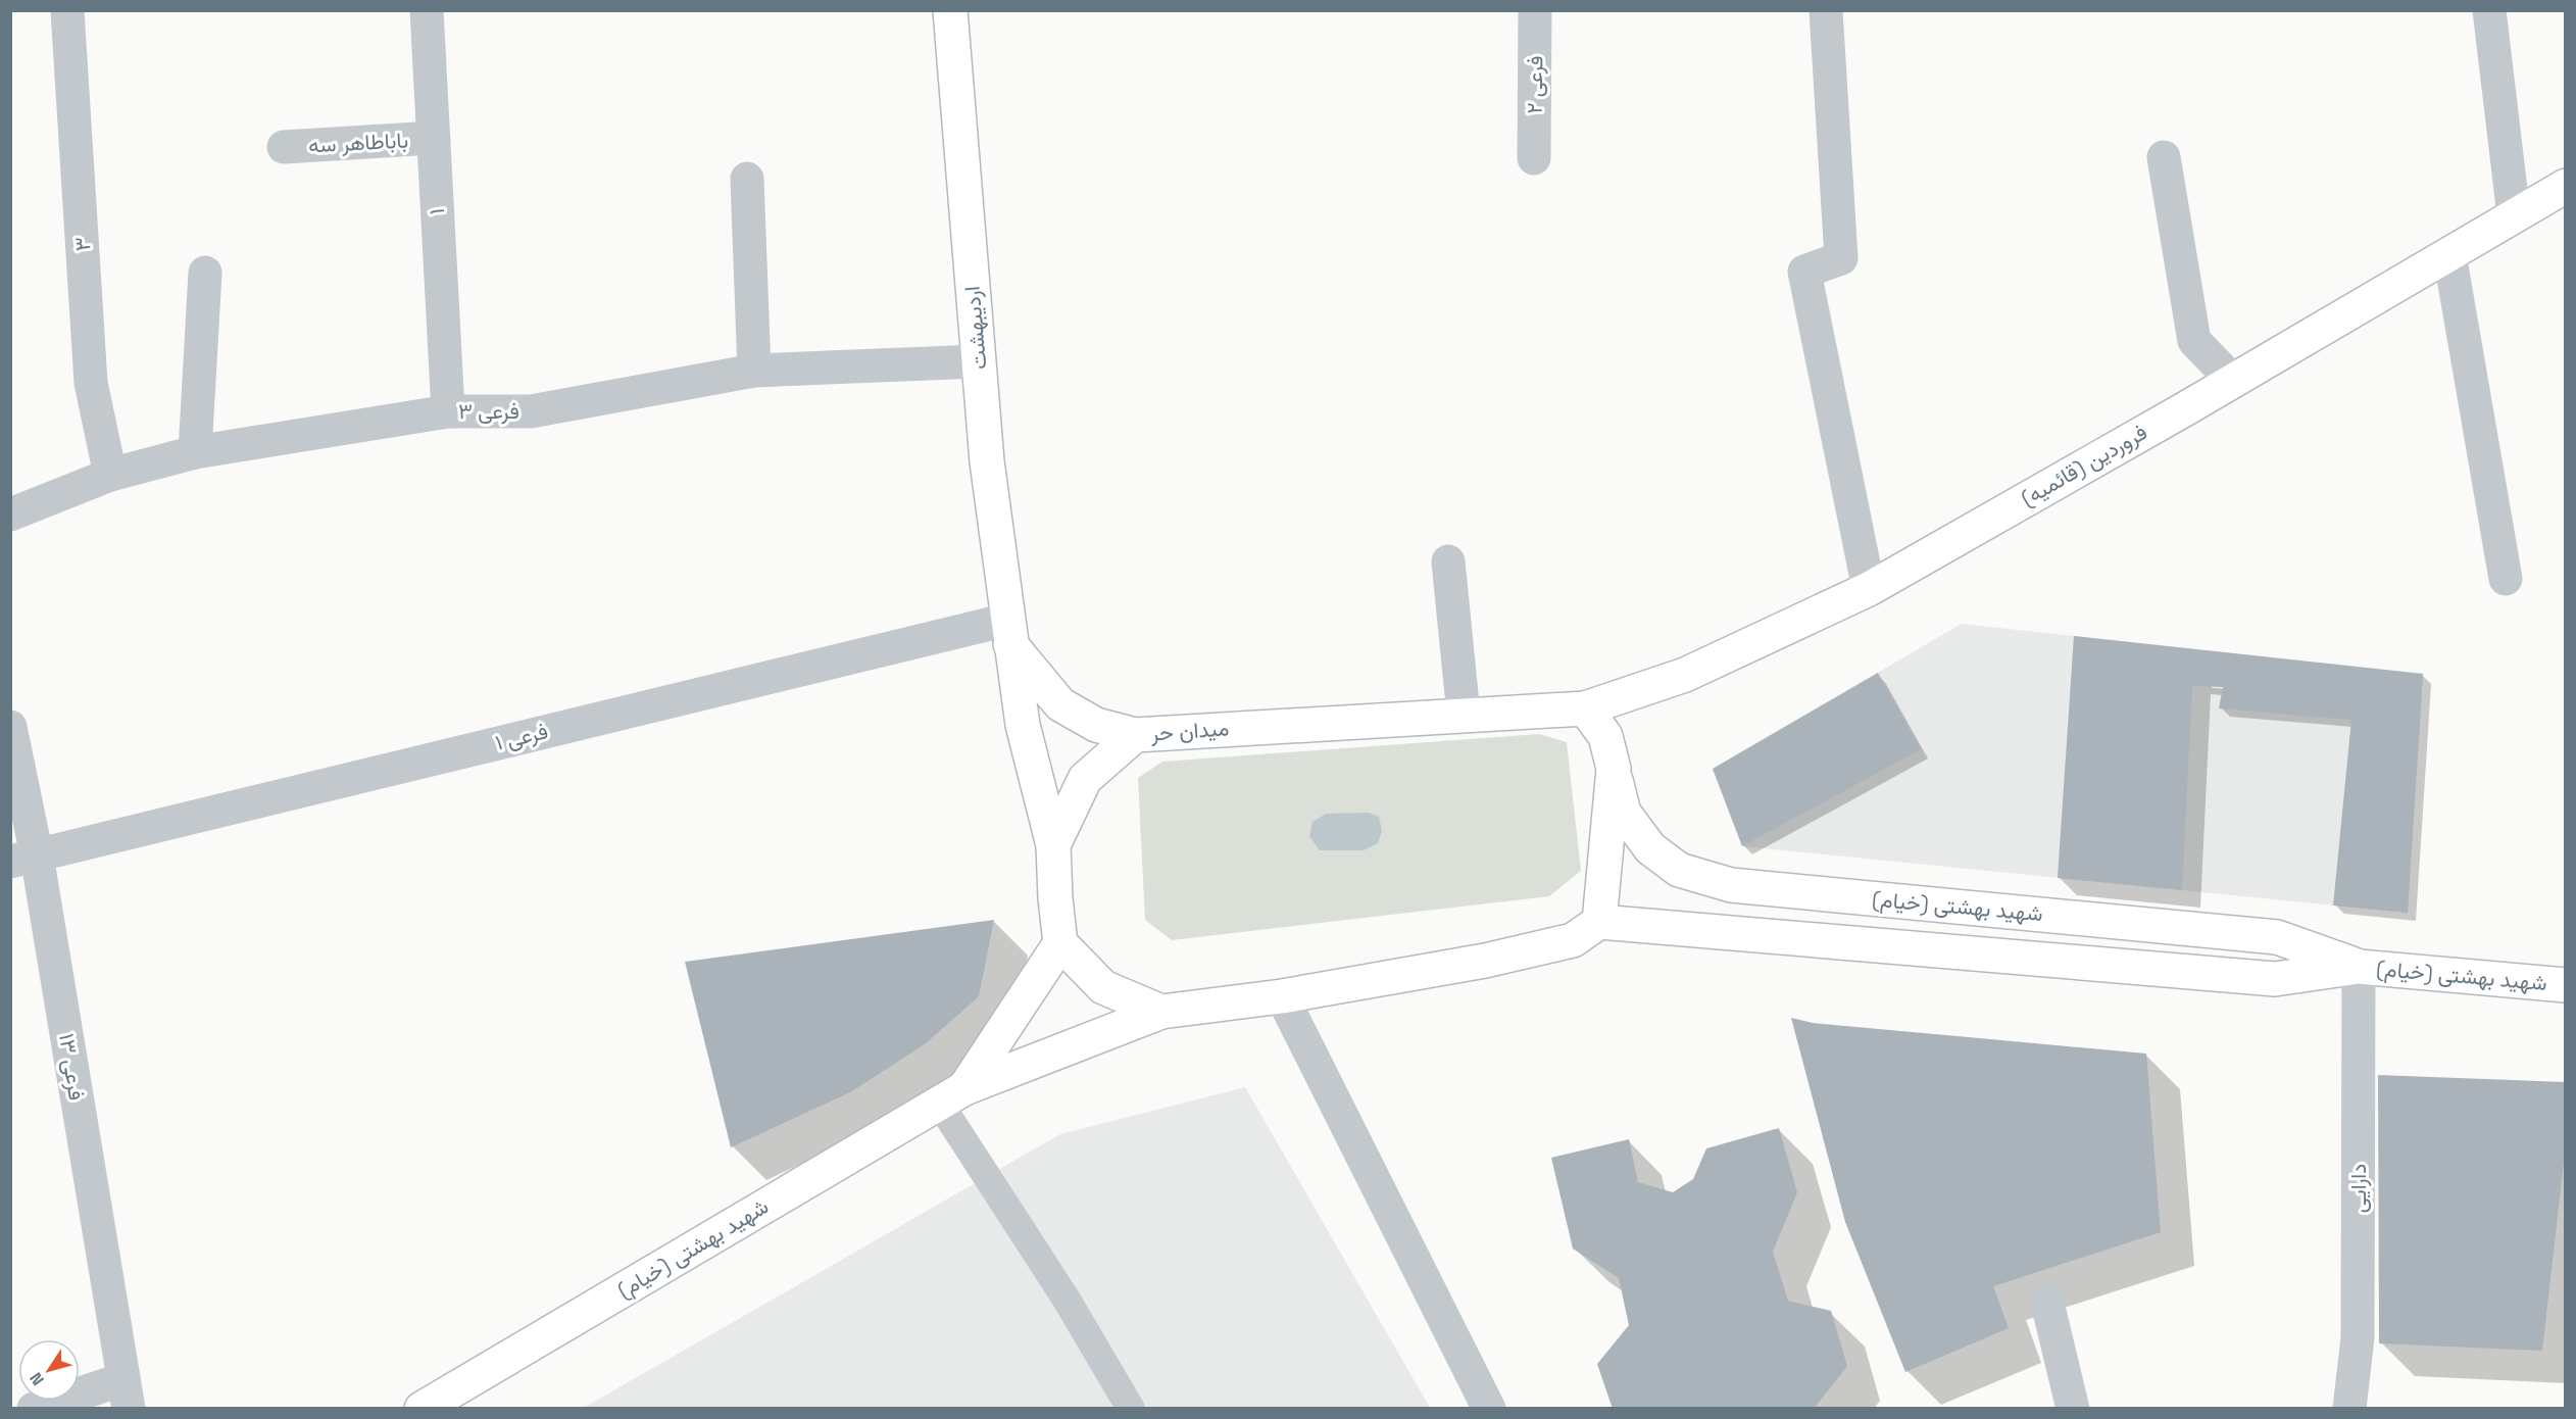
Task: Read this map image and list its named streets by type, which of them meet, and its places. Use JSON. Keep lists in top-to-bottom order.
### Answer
{
  "streets": {
    "main road": [
      "اردیبهشت",
      "فروردین (قائمیه)",
      "میدان حر",
      "شهید بهشتی (خیام)"
    ],
    "street": [
      "فرعی ۲",
      "باباطاهر سه",
      "۱",
      "۳",
      "فرعی ۳",
      "فرعی ۱",
      "فرعی ۱۳",
      "دارایی"
    ]
  },
  "crossings": [
    ["باباطاهر سه", "۱"],
    ["۱", "فرعی ۳"],
    ["۳", "فرعی ۳"],
    ["اردیبهشت", "فرعی ۳"],
    ["اردیبهشت", "میدان حر"],
    ["اردیبهشت", "فرعی ۱"],
    ["فروردین (قائمیه)", "میدان حر"],
    ["میدان حر", "شهید بهشتی (خیام)"],
    ["فرعی ۱", "فرعی ۱۳"],
    ["شهید بهشتی (خیام)", "دارایی"]
  ],
  "north": "bottom left"
}
